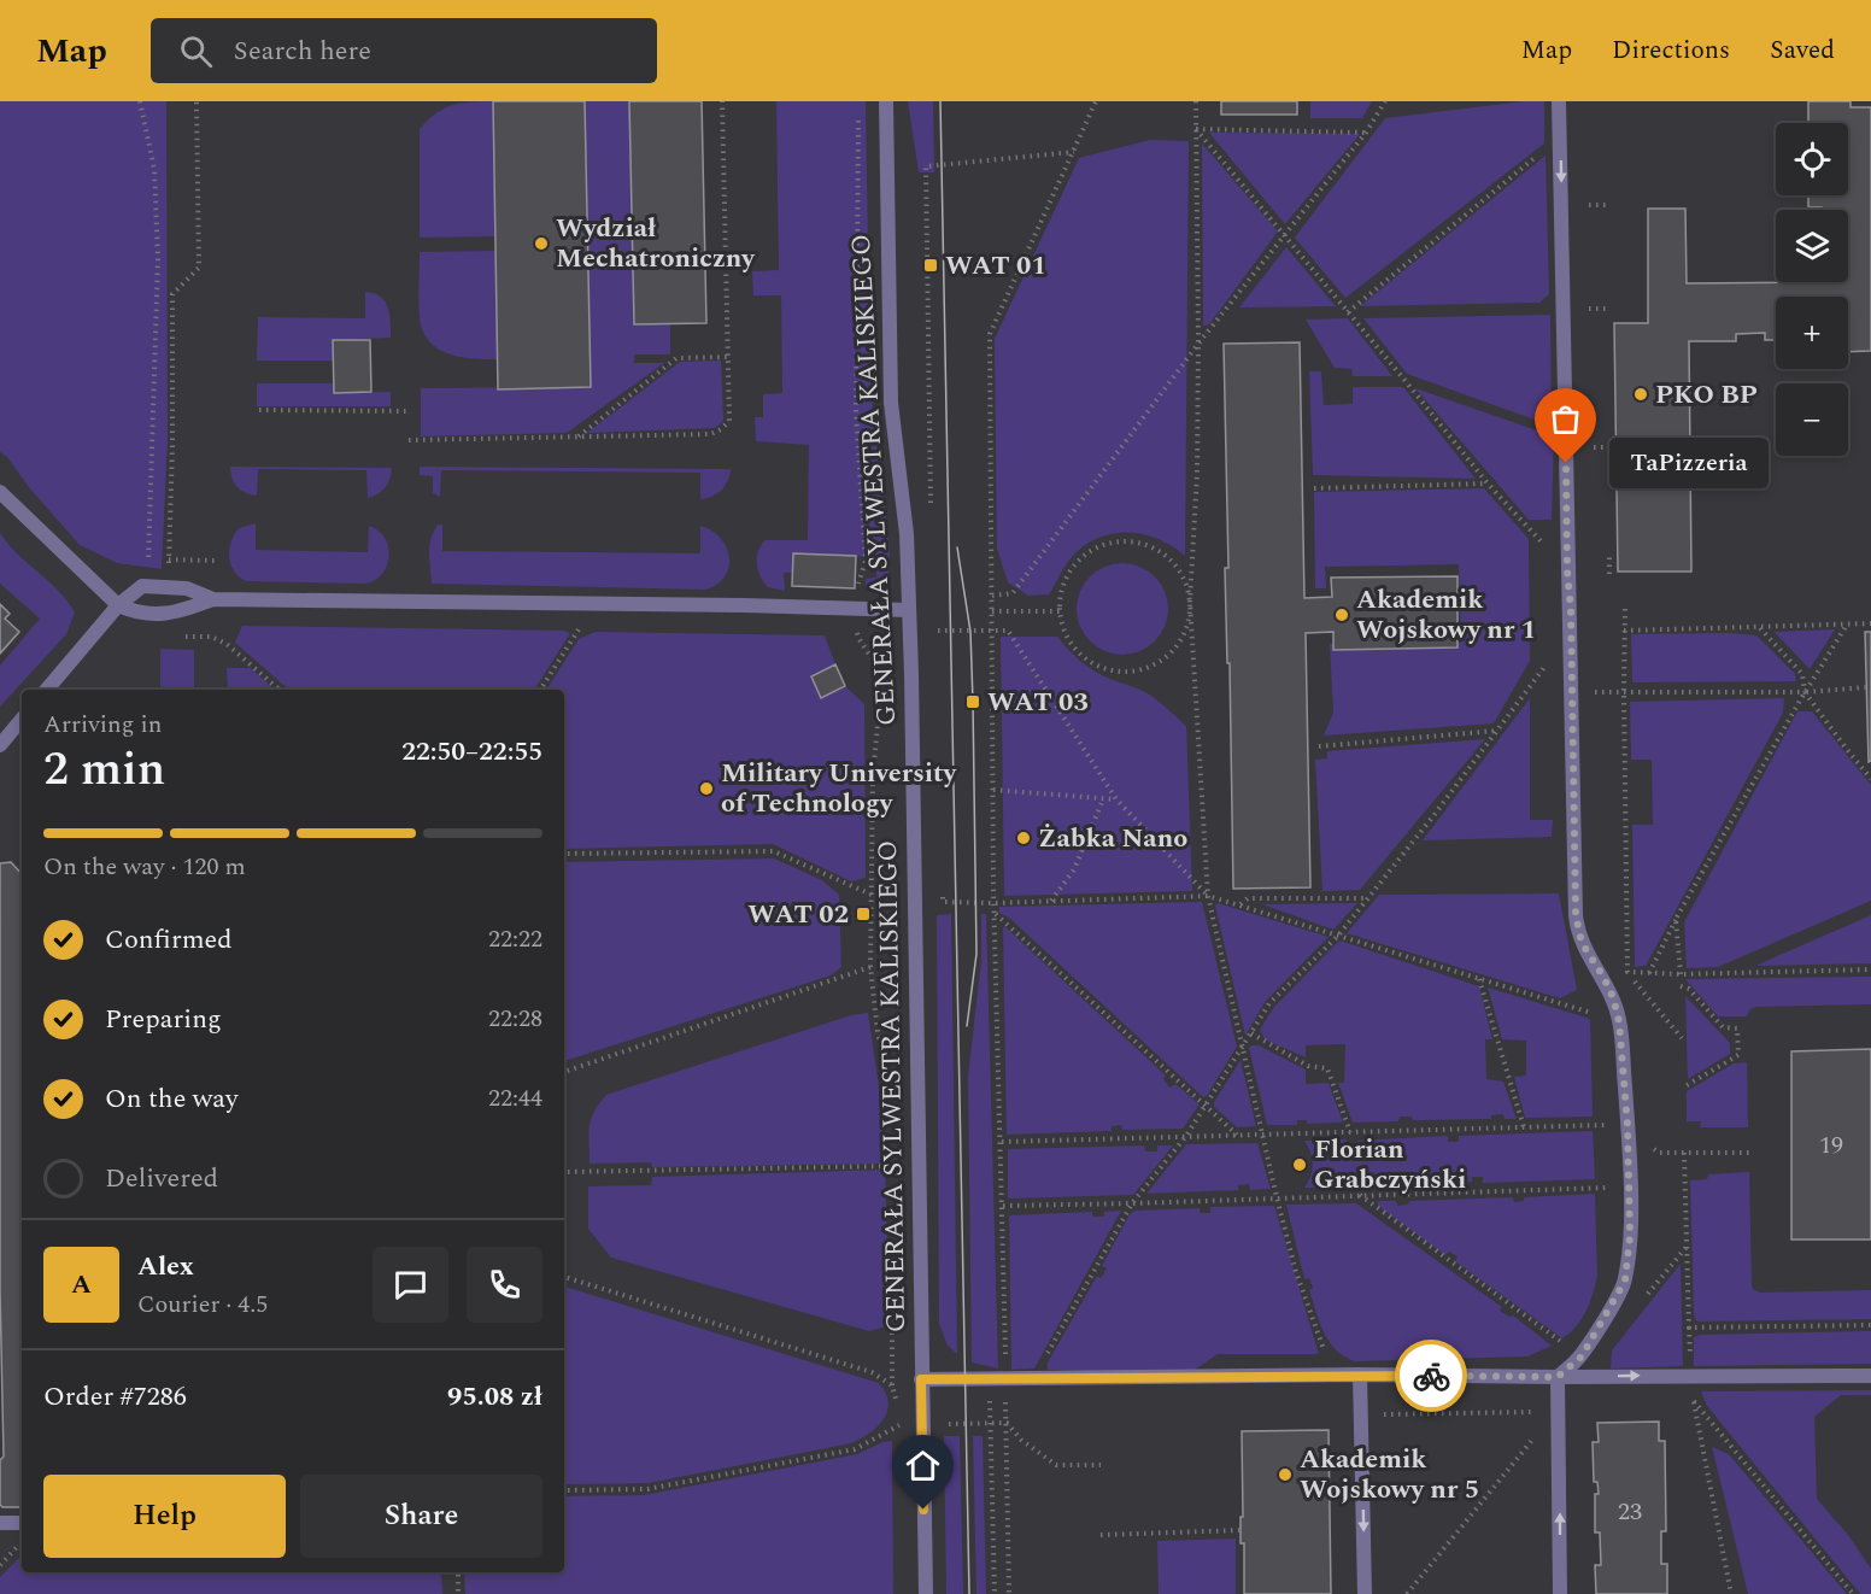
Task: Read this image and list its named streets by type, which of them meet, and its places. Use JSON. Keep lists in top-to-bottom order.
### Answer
{
  "streets": {
    "street": ["GENERAŁA SYLWESTRA KALISKIEGO"]
  },
  "places": {
    "other": [
      "Wydział Mechatroniczny",
      "PKO BP",
      "TaPizzeria",
      "Akademik Wojskowy nr 1",
      "Military University of Technology",
      "Żabka Nano",
      "Florian Grabczyński",
      "Akademik Wojskowy nr 5"
    ],
    "transit": ["WAT 01", "WAT 03", "WAT 02"]
  },
  "house_numbers": ["19", "23"],
  "page": {
    "header": "Map",
    "search": "Search here",
    "nav": ["Map", "Directions", "Saved"],
    "map_buttons": ["+", "−"],
    "bubble": "TaPizzeria",
    "heading": ["2 min", "Arriving in", "22:50–22:55"],
    "panel": [
      "Alex",
      "Courier · 4.5",
      "Order #7286",
      "95.08 zł"
    ],
    "bar": "On the way · 120 m",
    "list": [
      ["Confirmed", "22:22"],
      ["Preparing", "22:28"],
      ["On the way", "22:44"],
      "Delivered"
    ],
    "round": "A",
    "buttons": ["Help", "Share"]
  }
}
